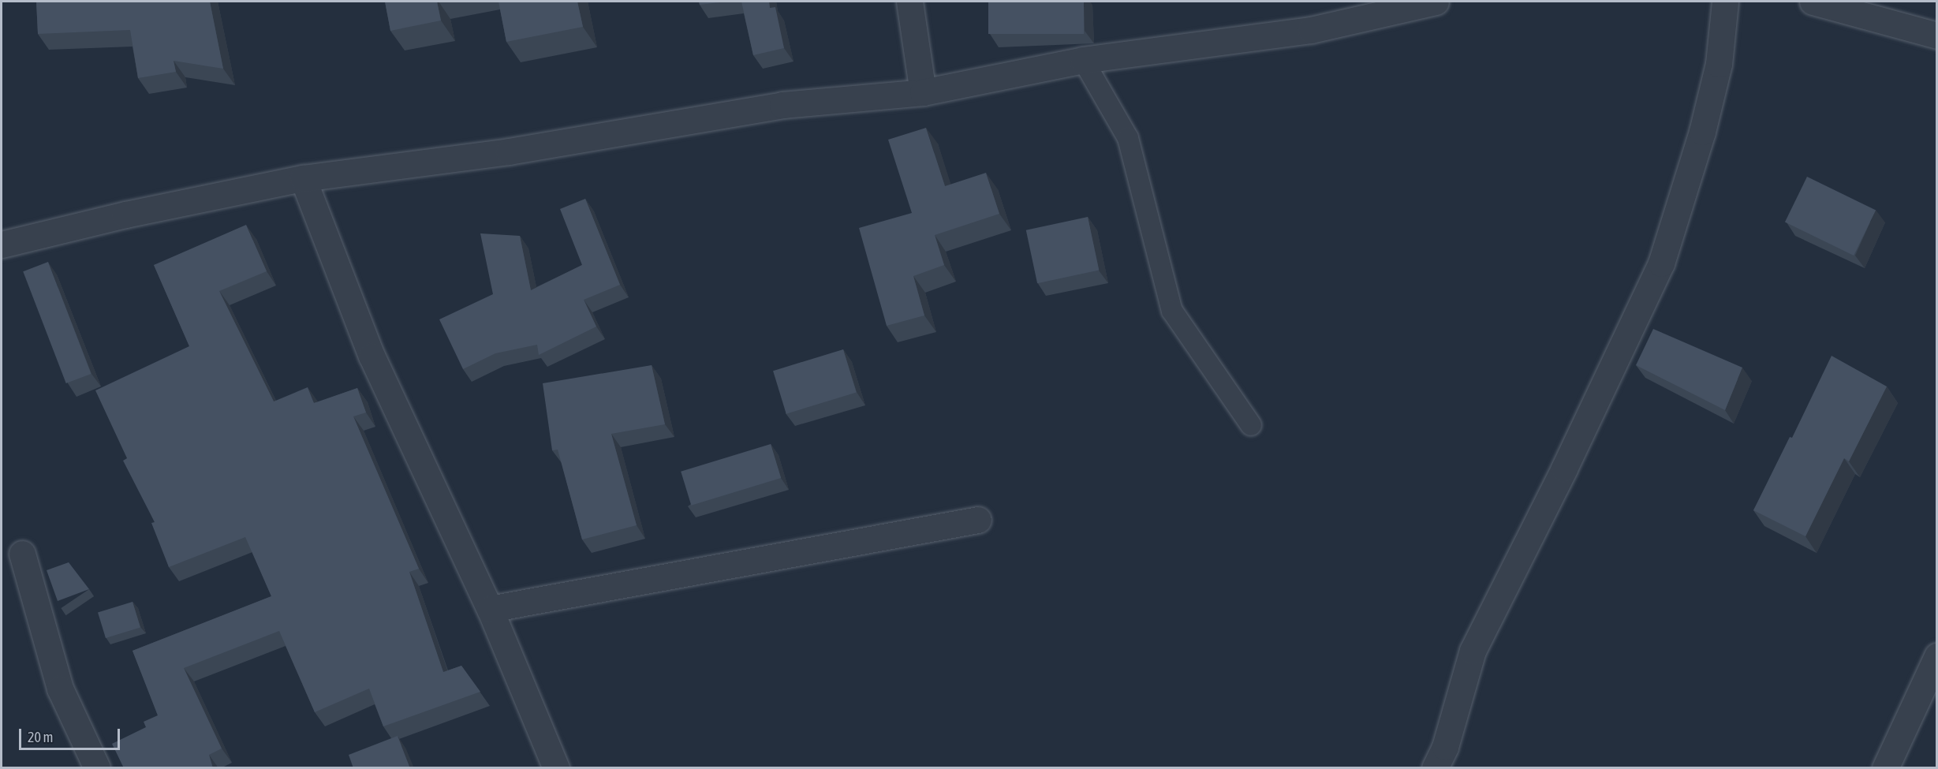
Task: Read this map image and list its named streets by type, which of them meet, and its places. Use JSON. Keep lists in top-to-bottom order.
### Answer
{
  "scale_bar": "20 m"
}
